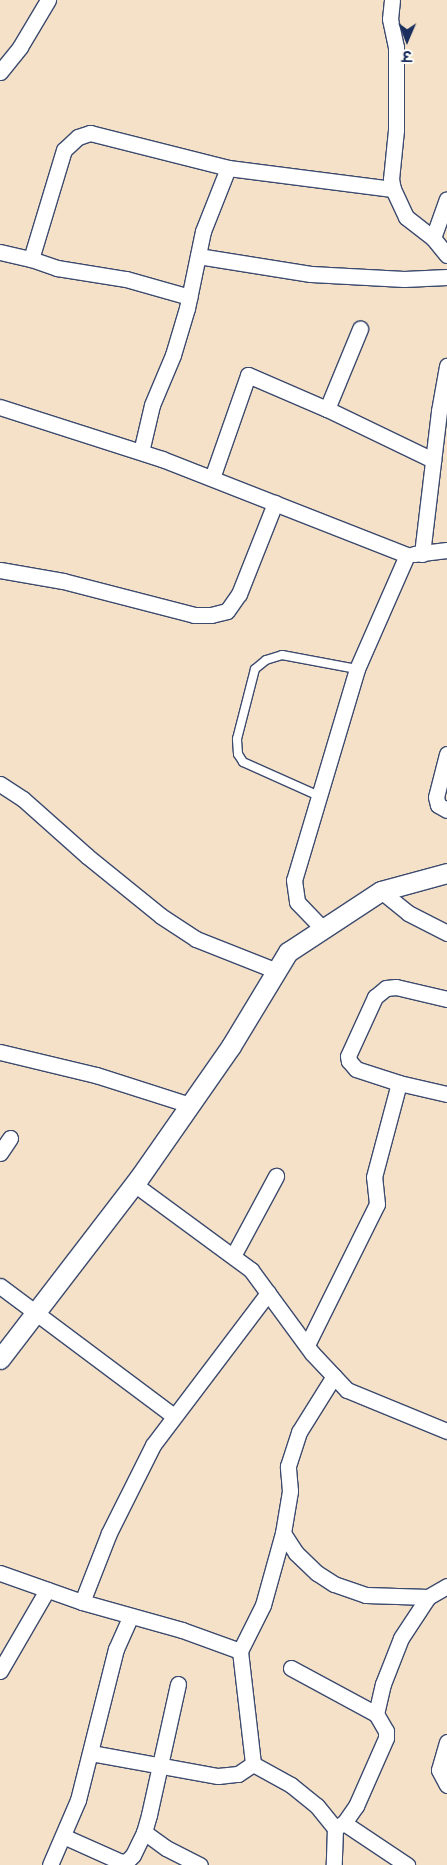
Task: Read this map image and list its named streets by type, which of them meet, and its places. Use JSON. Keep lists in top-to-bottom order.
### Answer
{
  "north": "bottom"
}
